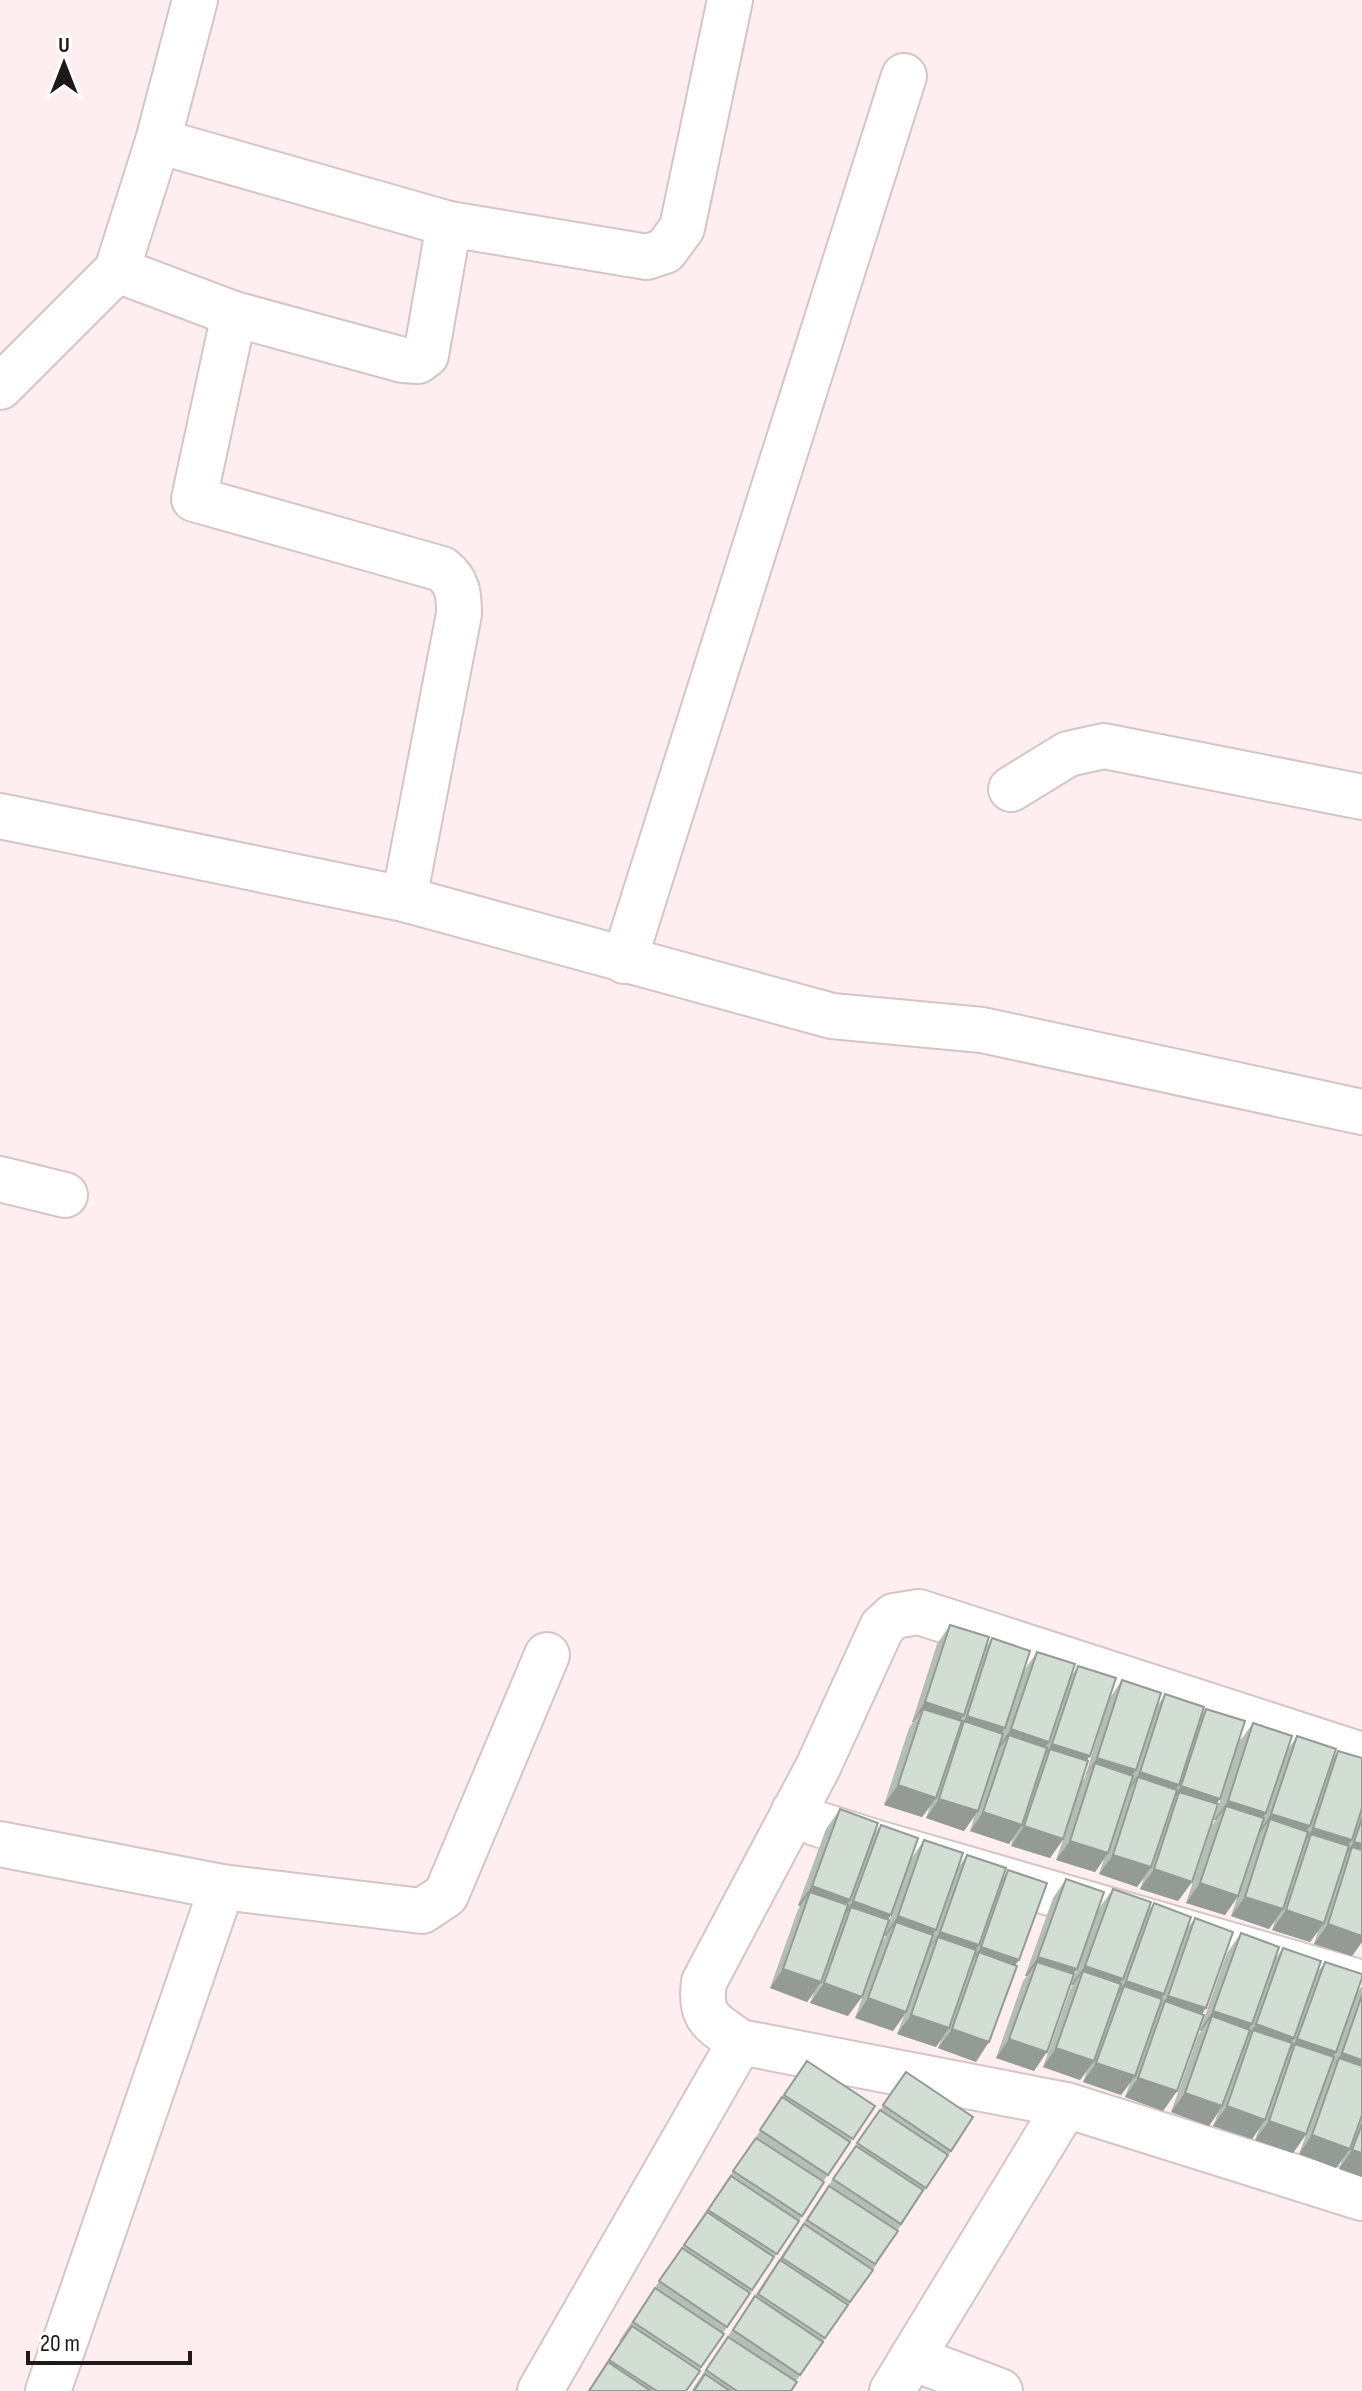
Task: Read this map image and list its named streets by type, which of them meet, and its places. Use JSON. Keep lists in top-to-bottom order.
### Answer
{
  "scale_bar": "20 m",
  "north": "top"
}
